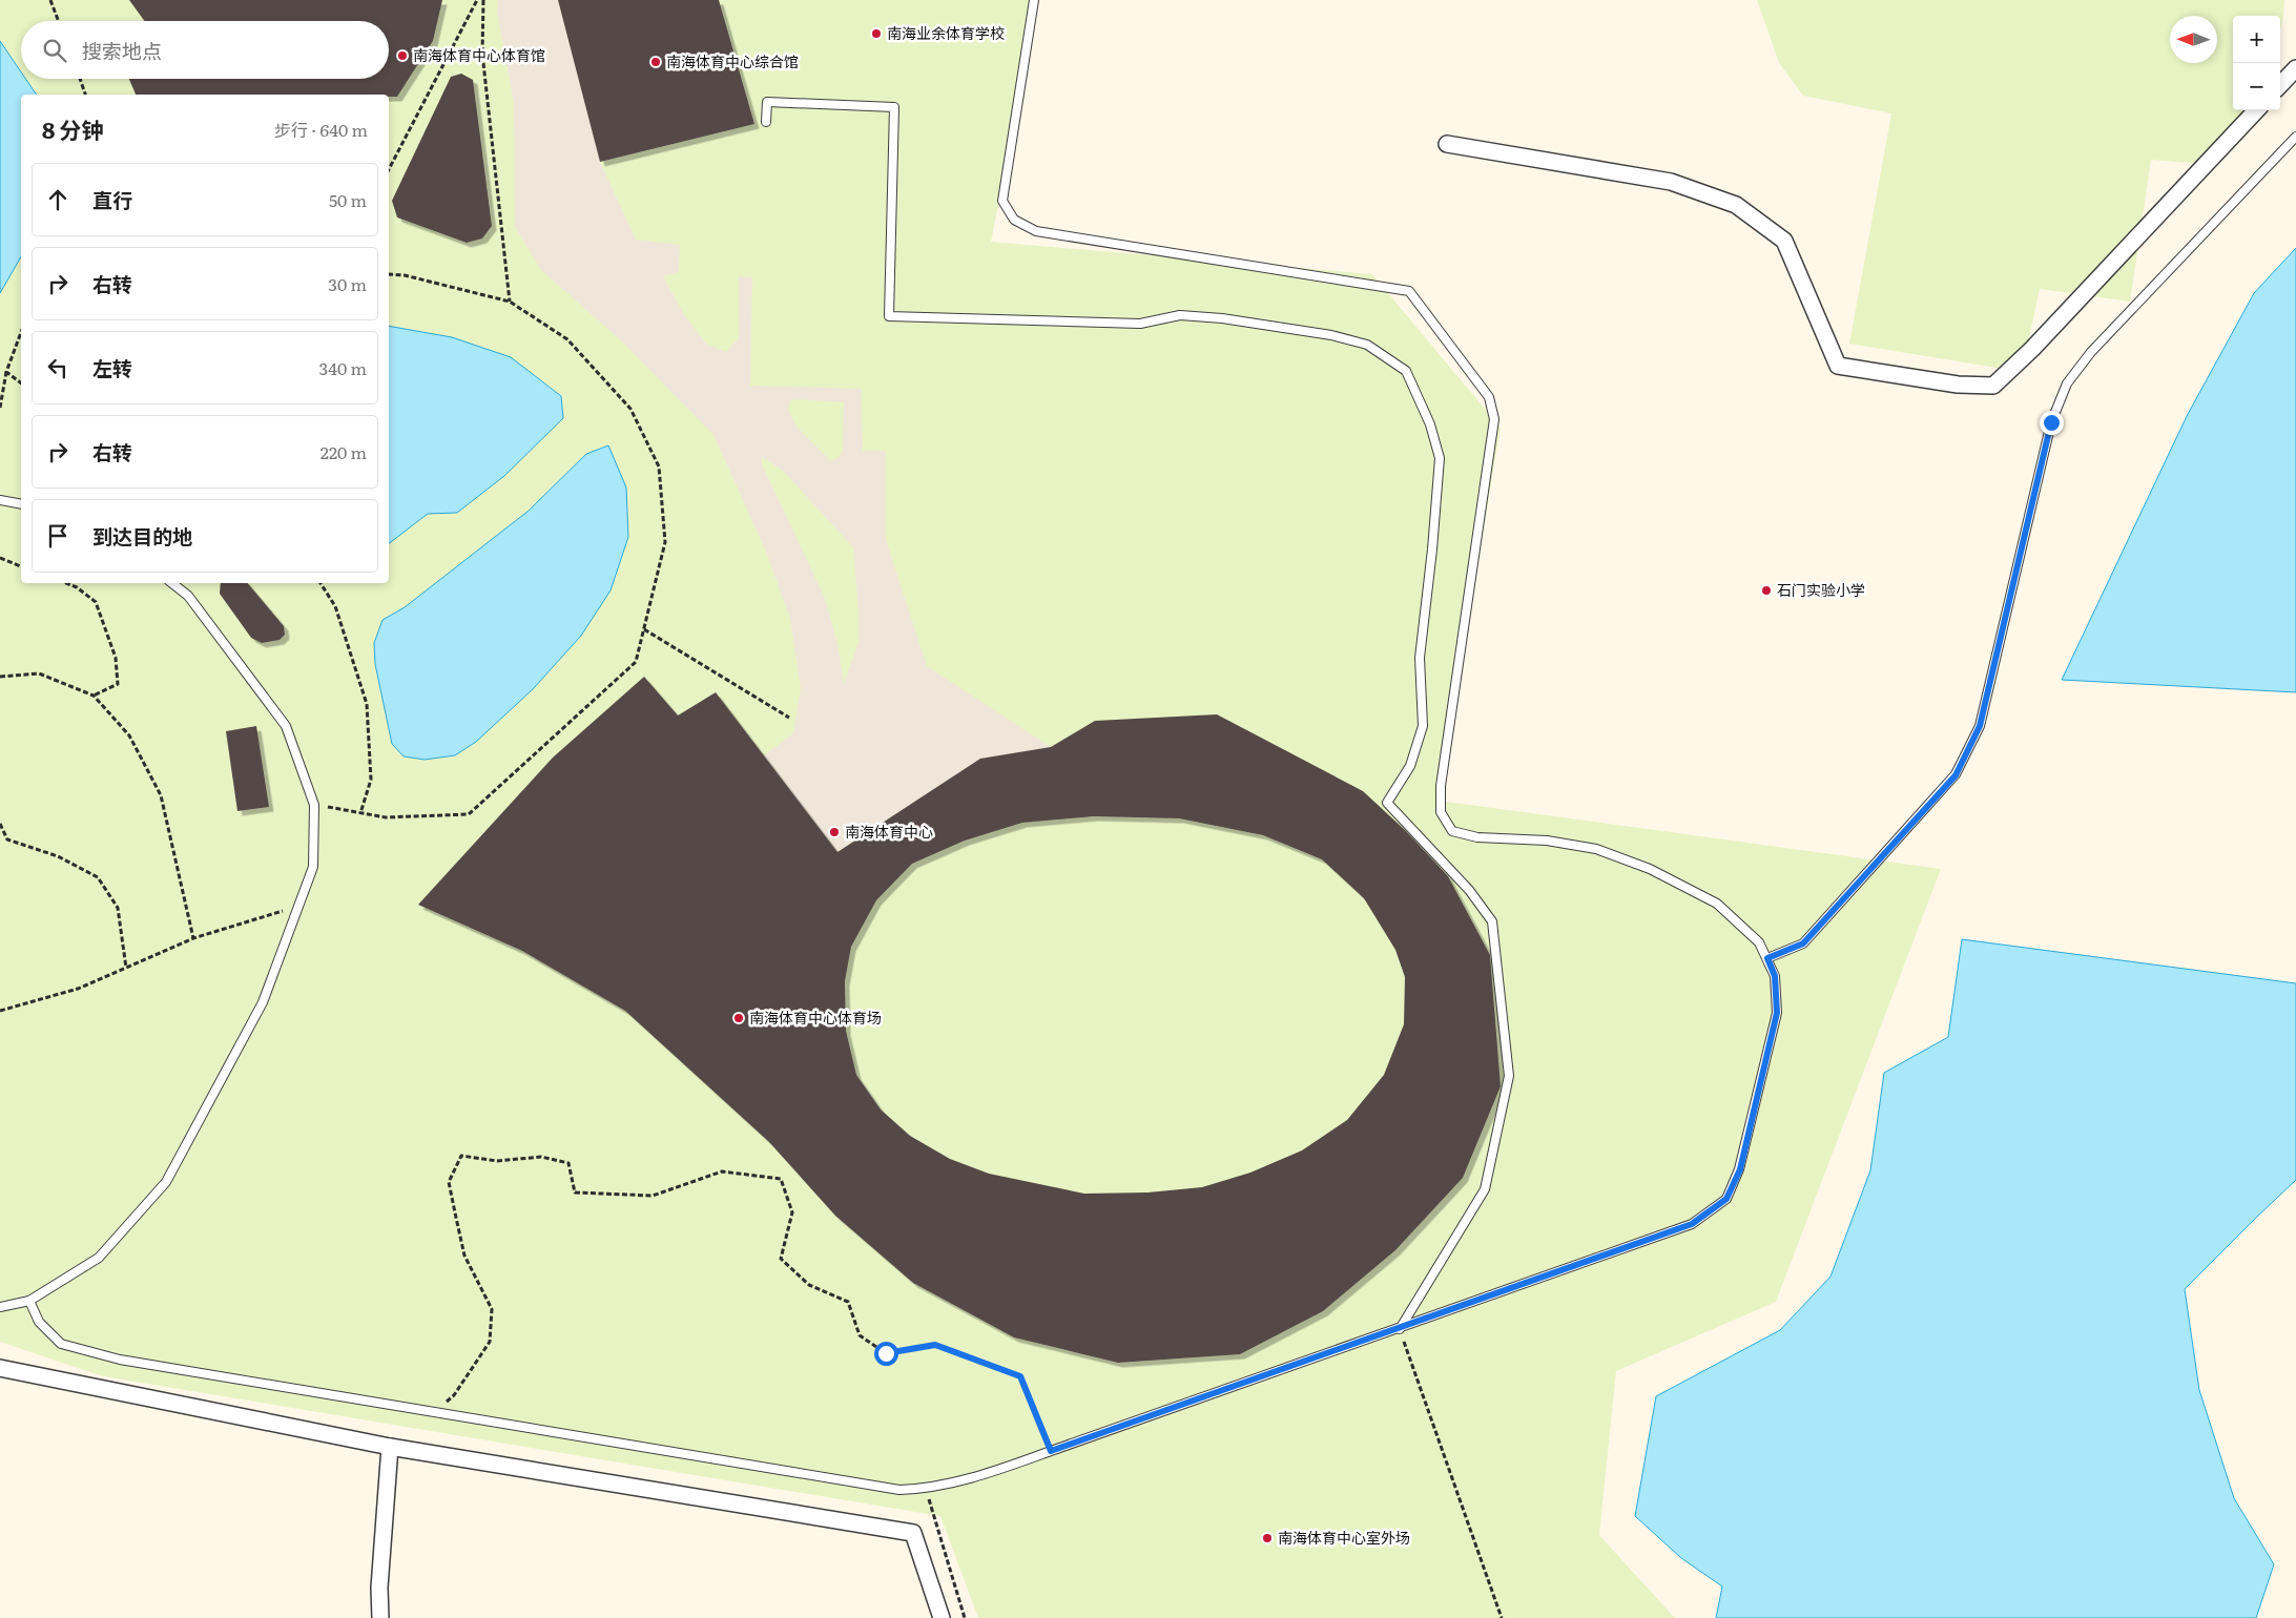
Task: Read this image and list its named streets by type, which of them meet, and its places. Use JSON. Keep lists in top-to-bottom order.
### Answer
{
  "places": [
    "南海业余体育学校",
    "南海体育中心体育馆",
    "南海体育中心综合馆",
    "石门实验小学",
    "南海体育中心",
    "南海体育中心体育场",
    "南海体育中心室外场"
  ],
  "north": "left",
  "page": {
    "map_buttons": ["+", "−"],
    "search": "搜索地点",
    "heading": ["8 分钟", "步行 · 640 m"],
    "list": [
      ["直行", "50 m"],
      ["右转", "30 m"],
      ["左转", "340 m"],
      ["右转", "220 m"],
      "到达目的地"
    ]
  }
}
